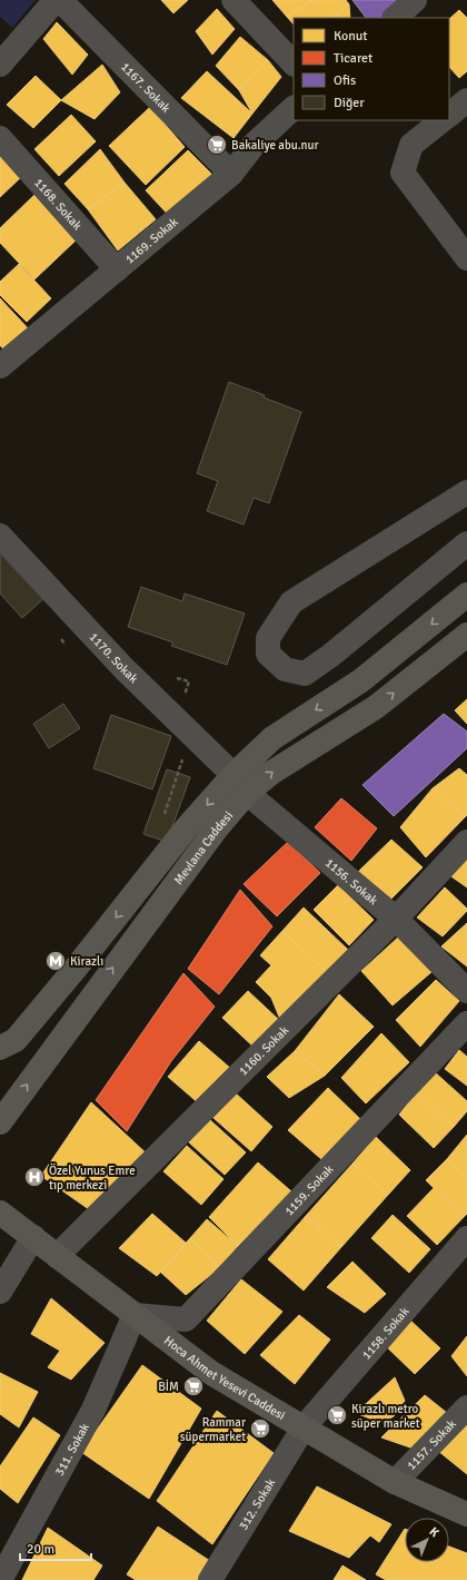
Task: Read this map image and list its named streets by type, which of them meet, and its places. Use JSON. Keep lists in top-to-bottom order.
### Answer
{
  "streets": {
    "main road": ["Mevlana Caddesi", "Hoca Ahmet Yesevi Caddesi"],
    "street": [
      "1167. Sokak",
      "1168. Sokak",
      "1169. Sokak",
      "1170. Sokak",
      "1156. Sokak",
      "1160. Sokak",
      "1159. Sokak",
      "1158. Sokak",
      "1157. Sokak",
      "311. Sokak",
      "312. Sokak"
    ]
  },
  "crossings": [
    ["1167. Sokak", "1169. Sokak"],
    ["1168. Sokak", "1169. Sokak"],
    ["1170. Sokak", "Mevlana Caddesi"],
    ["1170. Sokak", "1156. Sokak"],
    ["Mevlana Caddesi", "1156. Sokak"],
    ["1156. Sokak", "1160. Sokak"],
    ["1160. Sokak", "Hoca Ahmet Yesevi Caddesi"],
    ["1159. Sokak", "Hoca Ahmet Yesevi Caddesi"],
    ["1159. Sokak", "311. Sokak"],
    ["1158. Sokak", "Hoca Ahmet Yesevi Caddesi"],
    ["1158. Sokak", "312. Sokak"],
    ["Hoca Ahmet Yesevi Caddesi", "1157. Sokak"],
    ["Hoca Ahmet Yesevi Caddesi", "311. Sokak"],
    ["Hoca Ahmet Yesevi Caddesi", "312. Sokak"]
  ],
  "places": {
    "supermarket": [
      "Bakaliye abu.nur",
      "BİM",
      "Kirazlı metro süper market",
      "Rammar süpermarket"
    ],
    "metro station": ["Kirazlı"],
    "hospital": ["Özel Yunus Emre tıp merkezi"]
  },
  "legend": [
    "Konut",
    "Ticaret",
    "Ofis",
    "Diğer"
  ],
  "scale_bar": "20 m",
  "north": "top right"
}
